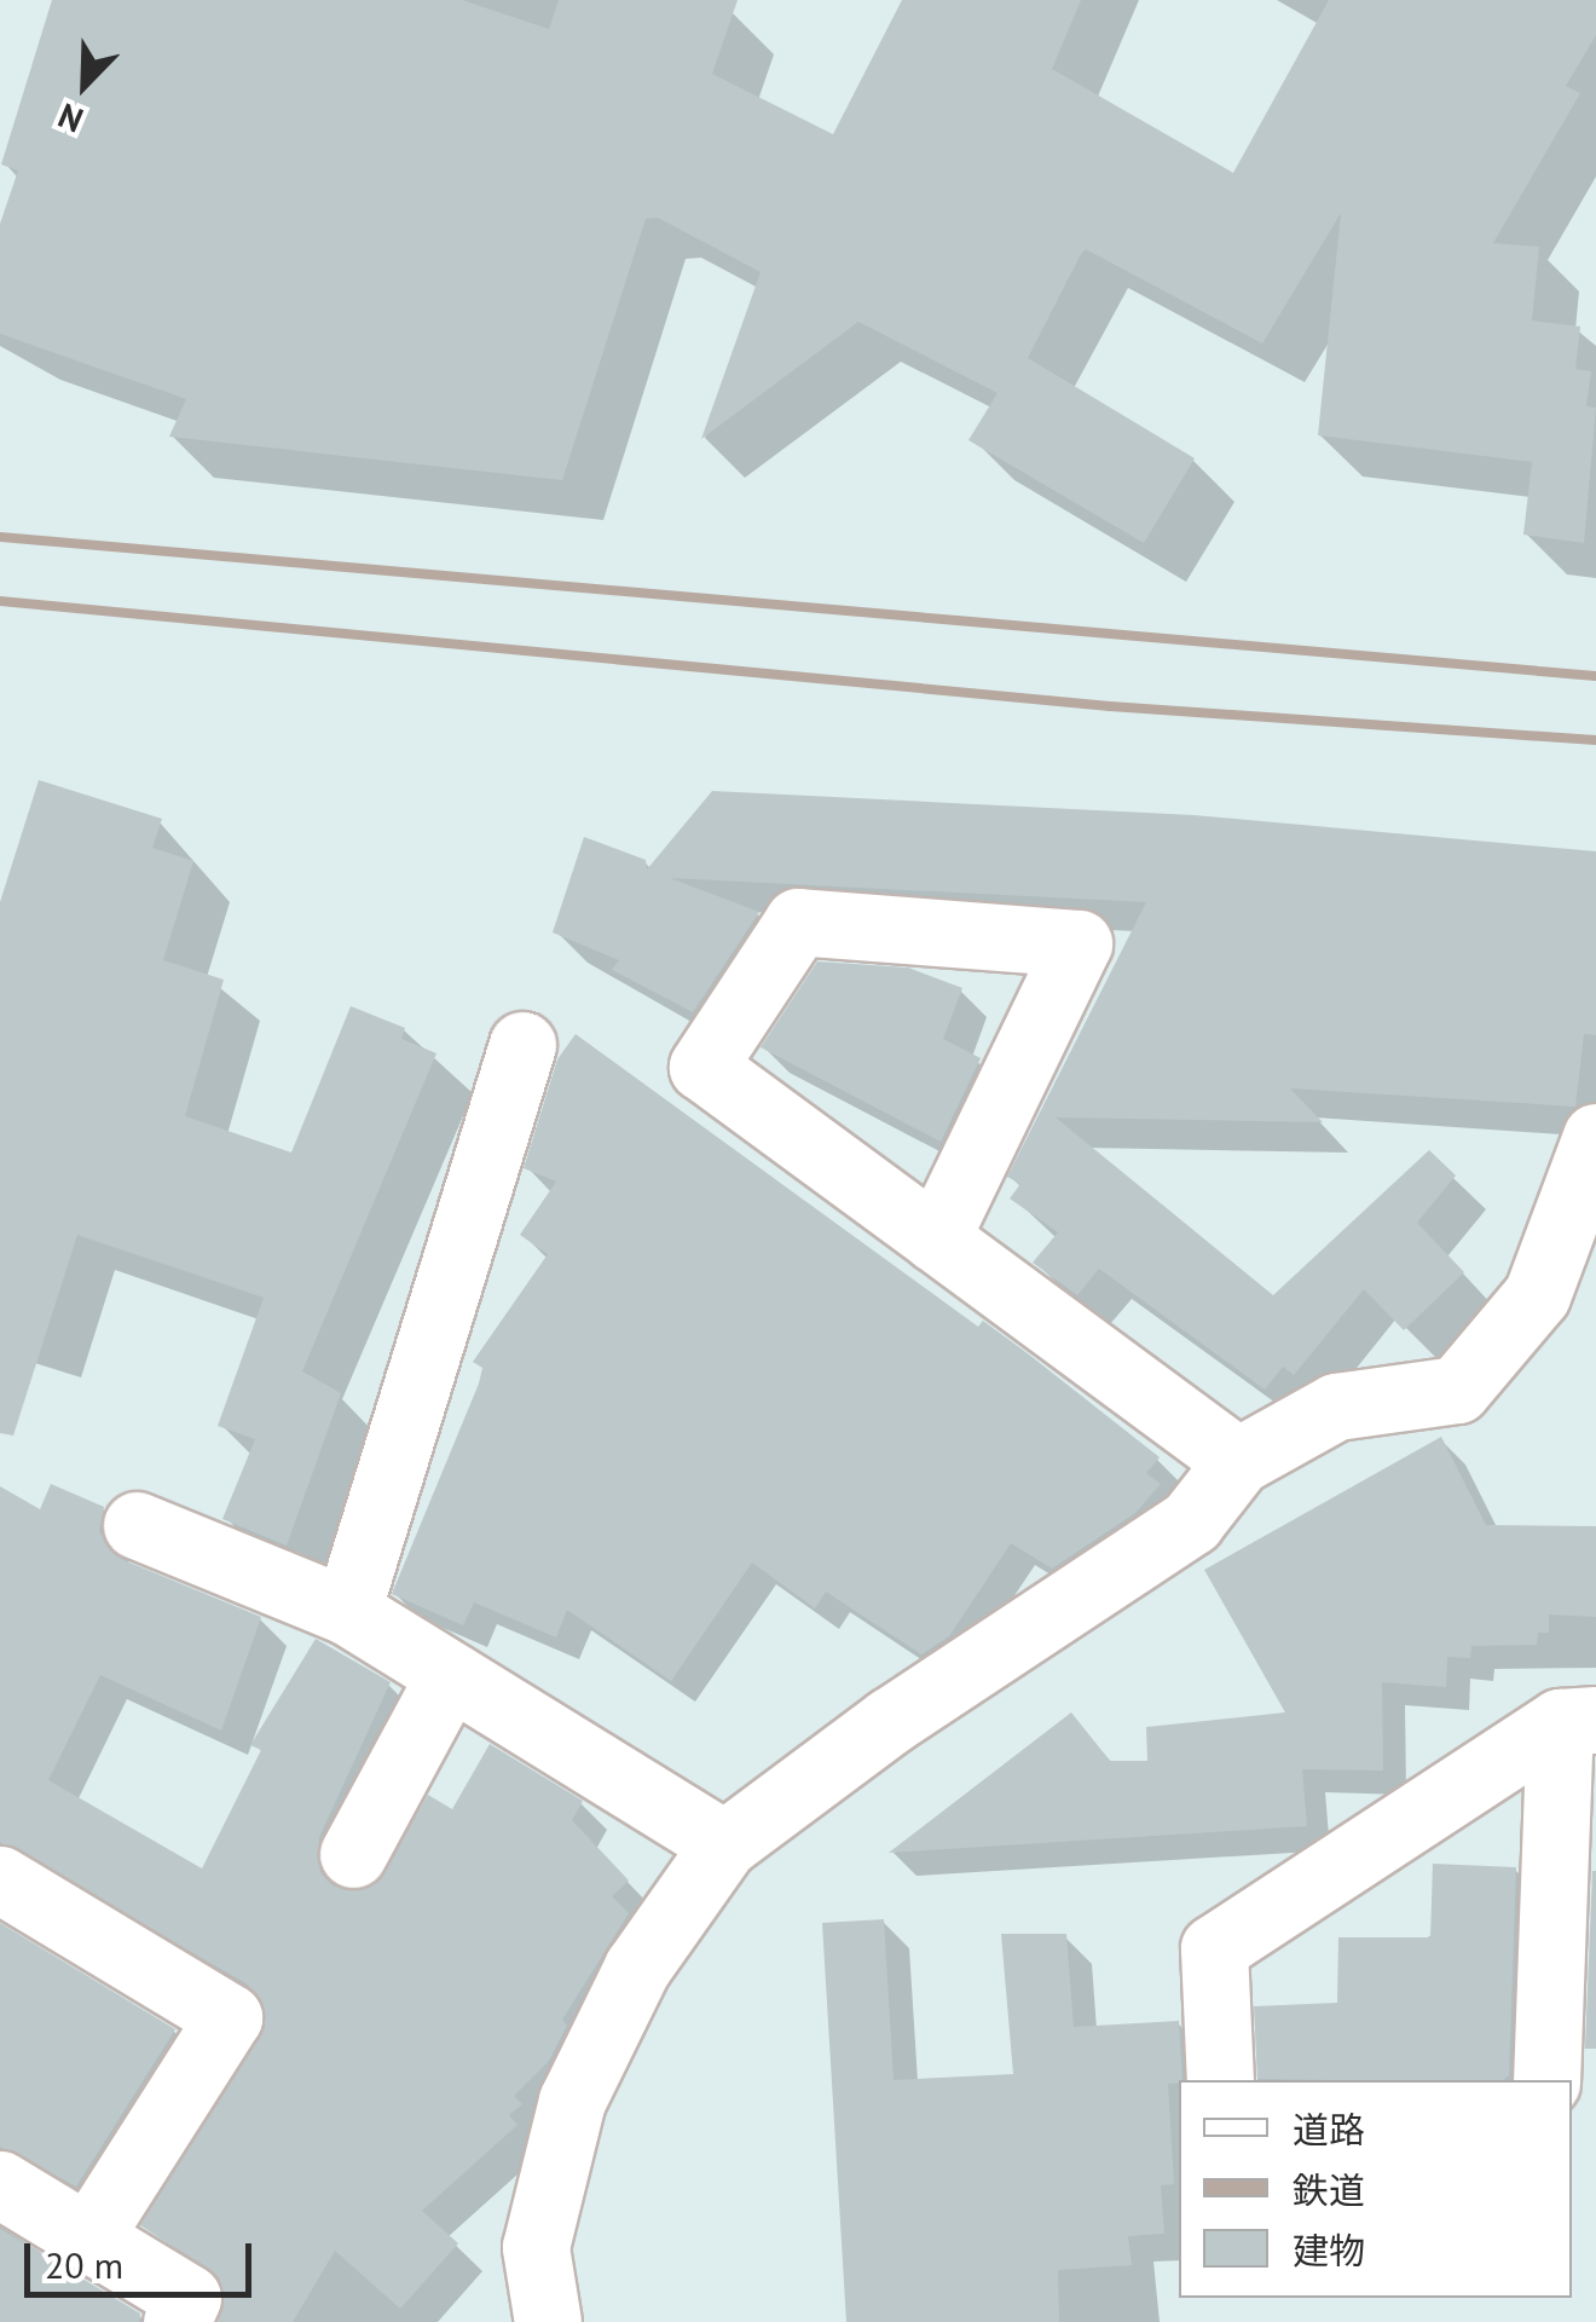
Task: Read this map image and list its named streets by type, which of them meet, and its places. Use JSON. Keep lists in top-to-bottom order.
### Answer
{
  "legend": ["道路", "鉄道", "建物"],
  "scale_bar": "20 m",
  "north": "bottom left"
}
